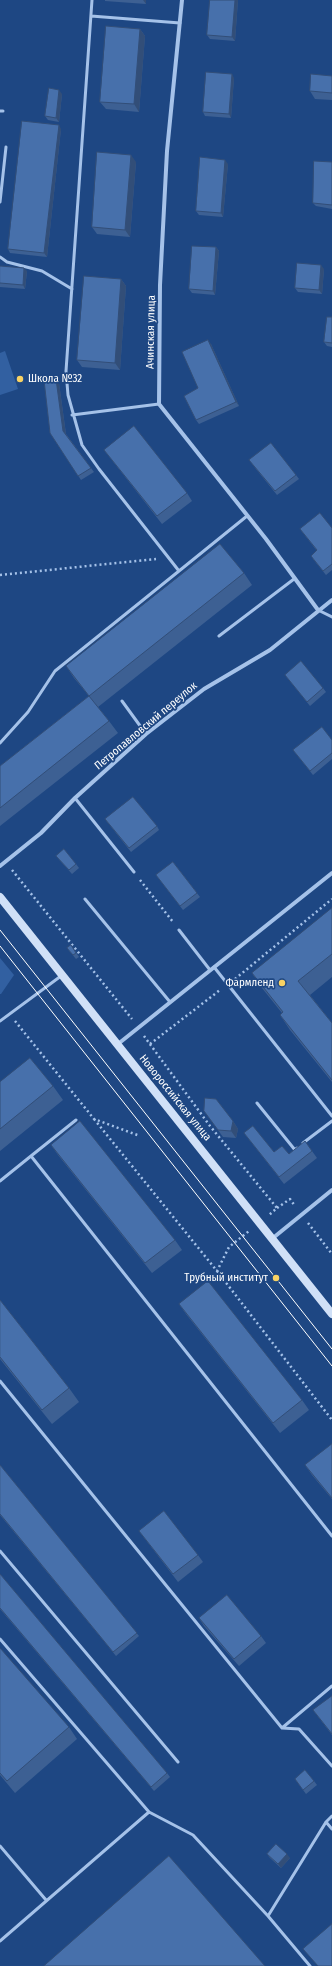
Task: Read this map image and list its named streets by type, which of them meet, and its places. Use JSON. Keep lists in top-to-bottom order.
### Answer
{
  "streets": {
    "main road": ["Новороссийская улица"],
    "street": ["Ачинская улица", "Петропавловский переулок"]
  },
  "places": ["Школа №32", "Фармленд", "Трубный институт"]
}
